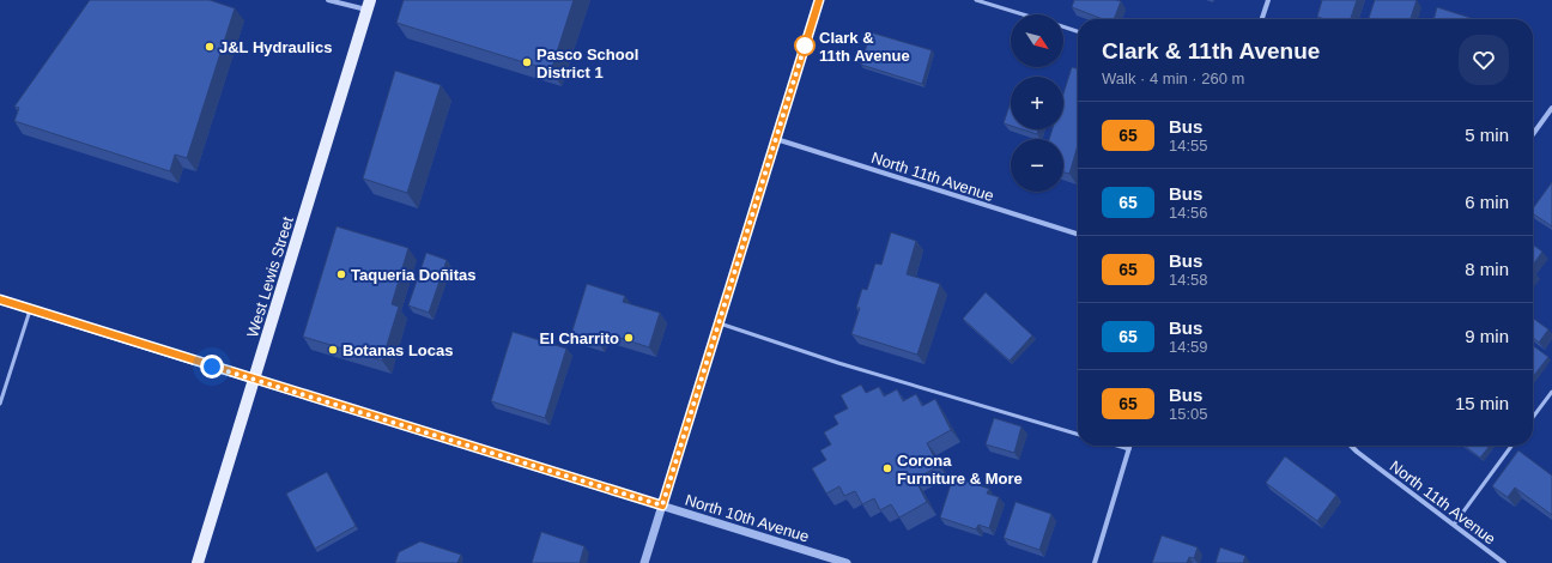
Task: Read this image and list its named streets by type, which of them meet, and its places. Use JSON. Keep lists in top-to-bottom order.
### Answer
{
  "streets": {
    "main road": ["West Lewis Street"],
    "street": ["North 11th Avenue", "North 10th Avenue"]
  },
  "crossings": [
    ["West Lewis Street", "North 10th Avenue"]
  ],
  "places": [
    "Clark & 11th Avenue",
    "J&L Hydraulics",
    "Pasco School District 1",
    "Taqueria Doñitas",
    "El Charrito",
    "Botanas Locas",
    "Corona Furniture & More"
  ],
  "lines": ["bus line 65"],
  "north": "bottom right",
  "page": {
    "map_buttons": ["+", "−"],
    "heading": ["Clark & 11th Avenue", "Walk · 4 min · 260 m"],
    "list": [
      {
        "mark": "65",
        "name": "Bus",
        "note": "14:55",
        "value": "5 min"
      },
      {
        "mark": "65",
        "name": "Bus",
        "note": "14:56",
        "value": "6 min"
      },
      {
        "mark": "65",
        "name": "Bus",
        "note": "14:58",
        "value": "8 min"
      },
      {
        "mark": "65",
        "name": "Bus",
        "note": "14:59",
        "value": "9 min"
      },
      {
        "mark": "65",
        "name": "Bus",
        "note": "15:05",
        "value": "15 min"
      }
    ]
  }
}
